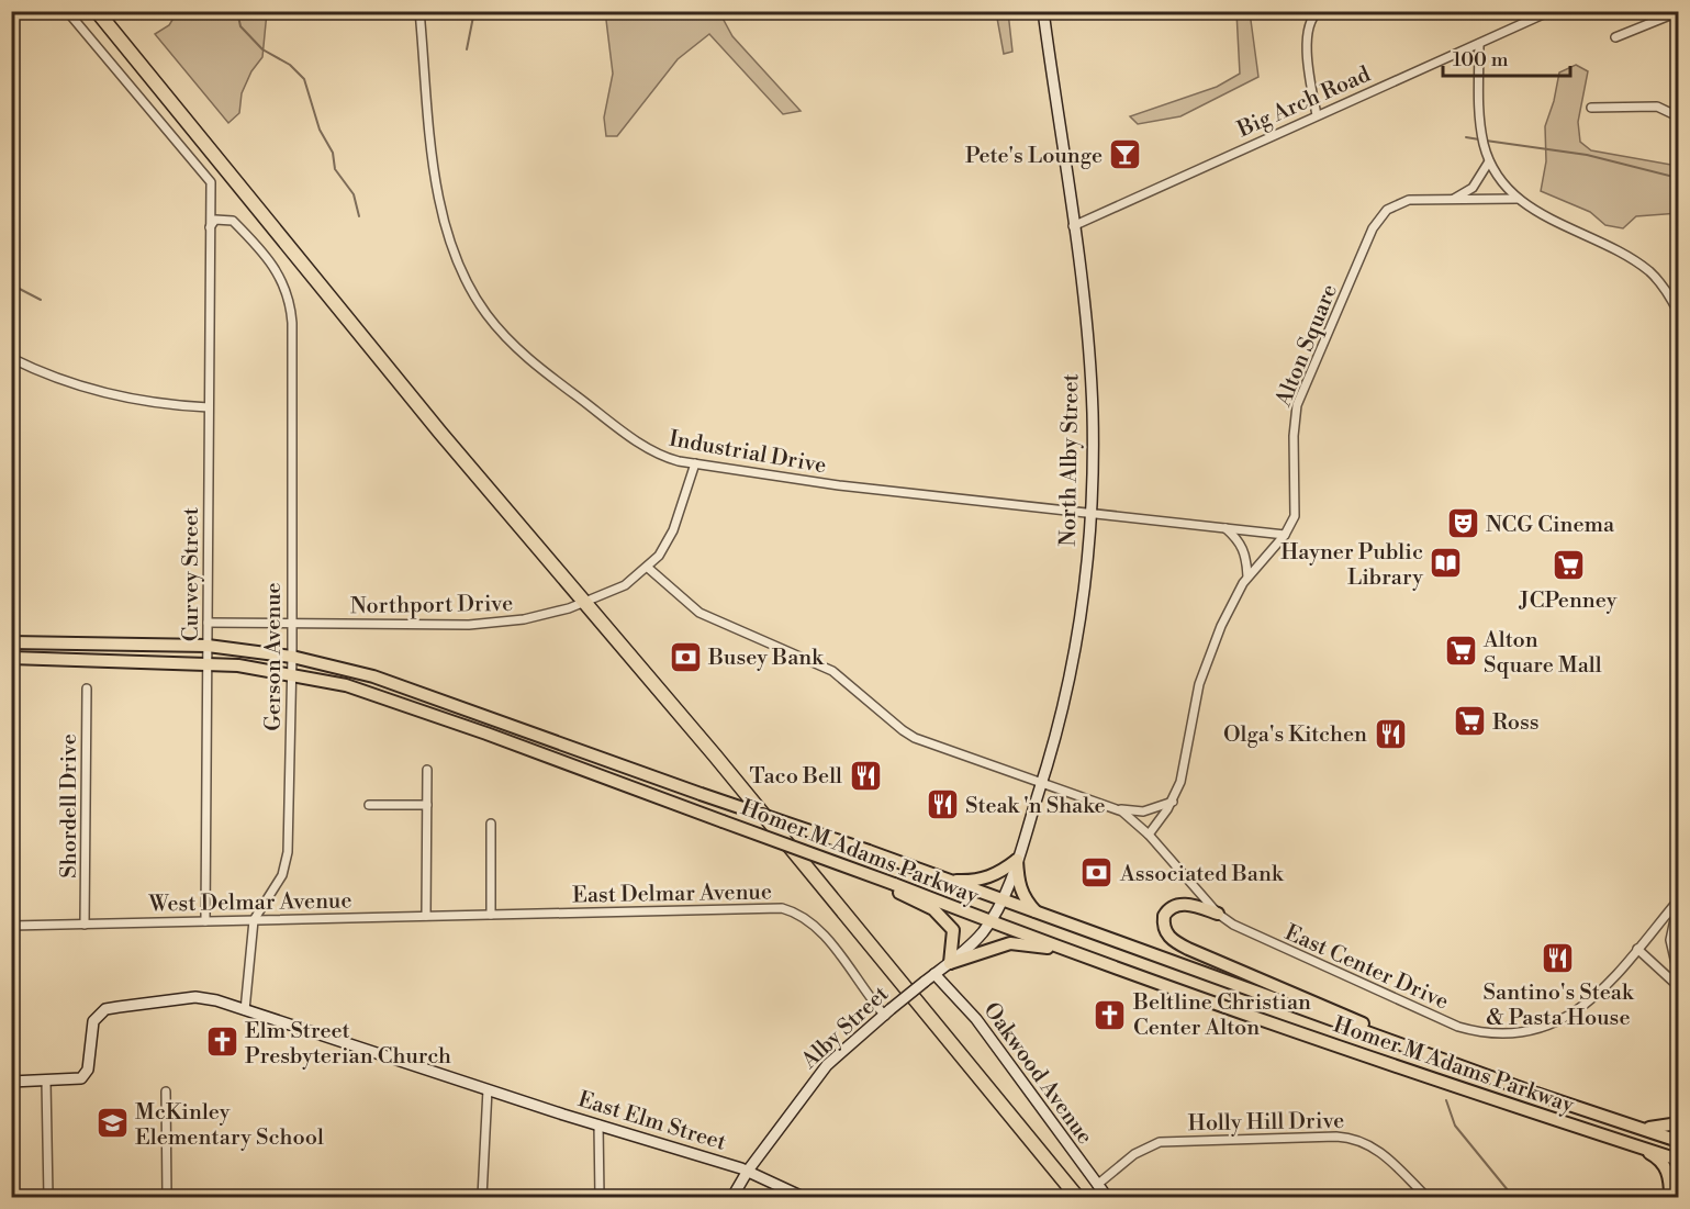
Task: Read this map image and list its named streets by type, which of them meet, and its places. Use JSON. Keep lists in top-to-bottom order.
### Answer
{
  "streets": {
    "main road": ["Homer M Adams Parkway"],
    "street": [
      "Big Arch Road",
      "Alton Square",
      "Industrial Drive",
      "North Alby Street",
      "Curvey Street",
      "Northport Drive",
      "Gerson Avenue",
      "Shordell Drive",
      "East Delmar Avenue",
      "West Delmar Avenue",
      "East Center Drive",
      "Alby Street",
      "Oakwood Avenue",
      "East Elm Street",
      "Holly Hill Drive"
    ]
  },
  "crossings": [
    ["Big Arch Road", "North Alby Street"],
    ["Alton Square", "Industrial Drive"],
    ["Alton Square", "East Center Drive"],
    ["Industrial Drive", "North Alby Street"],
    ["Industrial Drive", "Northport Drive"],
    ["North Alby Street", "Homer M Adams Parkway"],
    ["North Alby Street", "East Center Drive"],
    ["North Alby Street", "Alby Street"],
    ["Curvey Street", "Northport Drive"],
    ["Curvey Street", "Gerson Avenue"],
    ["Curvey Street", "Homer M Adams Parkway"],
    ["Curvey Street", "West Delmar Avenue"],
    ["Northport Drive", "Gerson Avenue"],
    ["Northport Drive", "East Center Drive"],
    ["Gerson Avenue", "Homer M Adams Parkway"],
    ["Gerson Avenue", "West Delmar Avenue"],
    ["Gerson Avenue", "East Elm Street"],
    ["Shordell Drive", "West Delmar Avenue"],
    ["Homer M Adams Parkway", "Alby Street"],
    ["East Delmar Avenue", "West Delmar Avenue"],
    ["East Delmar Avenue", "Alby Street"],
    ["Alby Street", "Oakwood Avenue"],
    ["Alby Street", "East Elm Street"],
    ["Oakwood Avenue", "Holly Hill Drive"]
  ],
  "places": {
    "bar": ["Pete's Lounge"],
    "theatre": ["NCG Cinema"],
    "library": ["Hayner Public Library"],
    "supermarket": ["JCPenney", "Alton Square Mall", "Ross"],
    "bank": ["Busey Bank", "Associated Bank"],
    "restaurant": [
      "Olga's Kitchen",
      "Taco Bell",
      "Steak 'n Shake",
      "Santino's Steak & Pasta House"
    ],
    "church": ["Beltline Christian Center Alton", "Elm Street Presbyterian Church"],
    "school or university": ["McKinley Elementary School"]
  },
  "scale_bar": "100 m"
}
